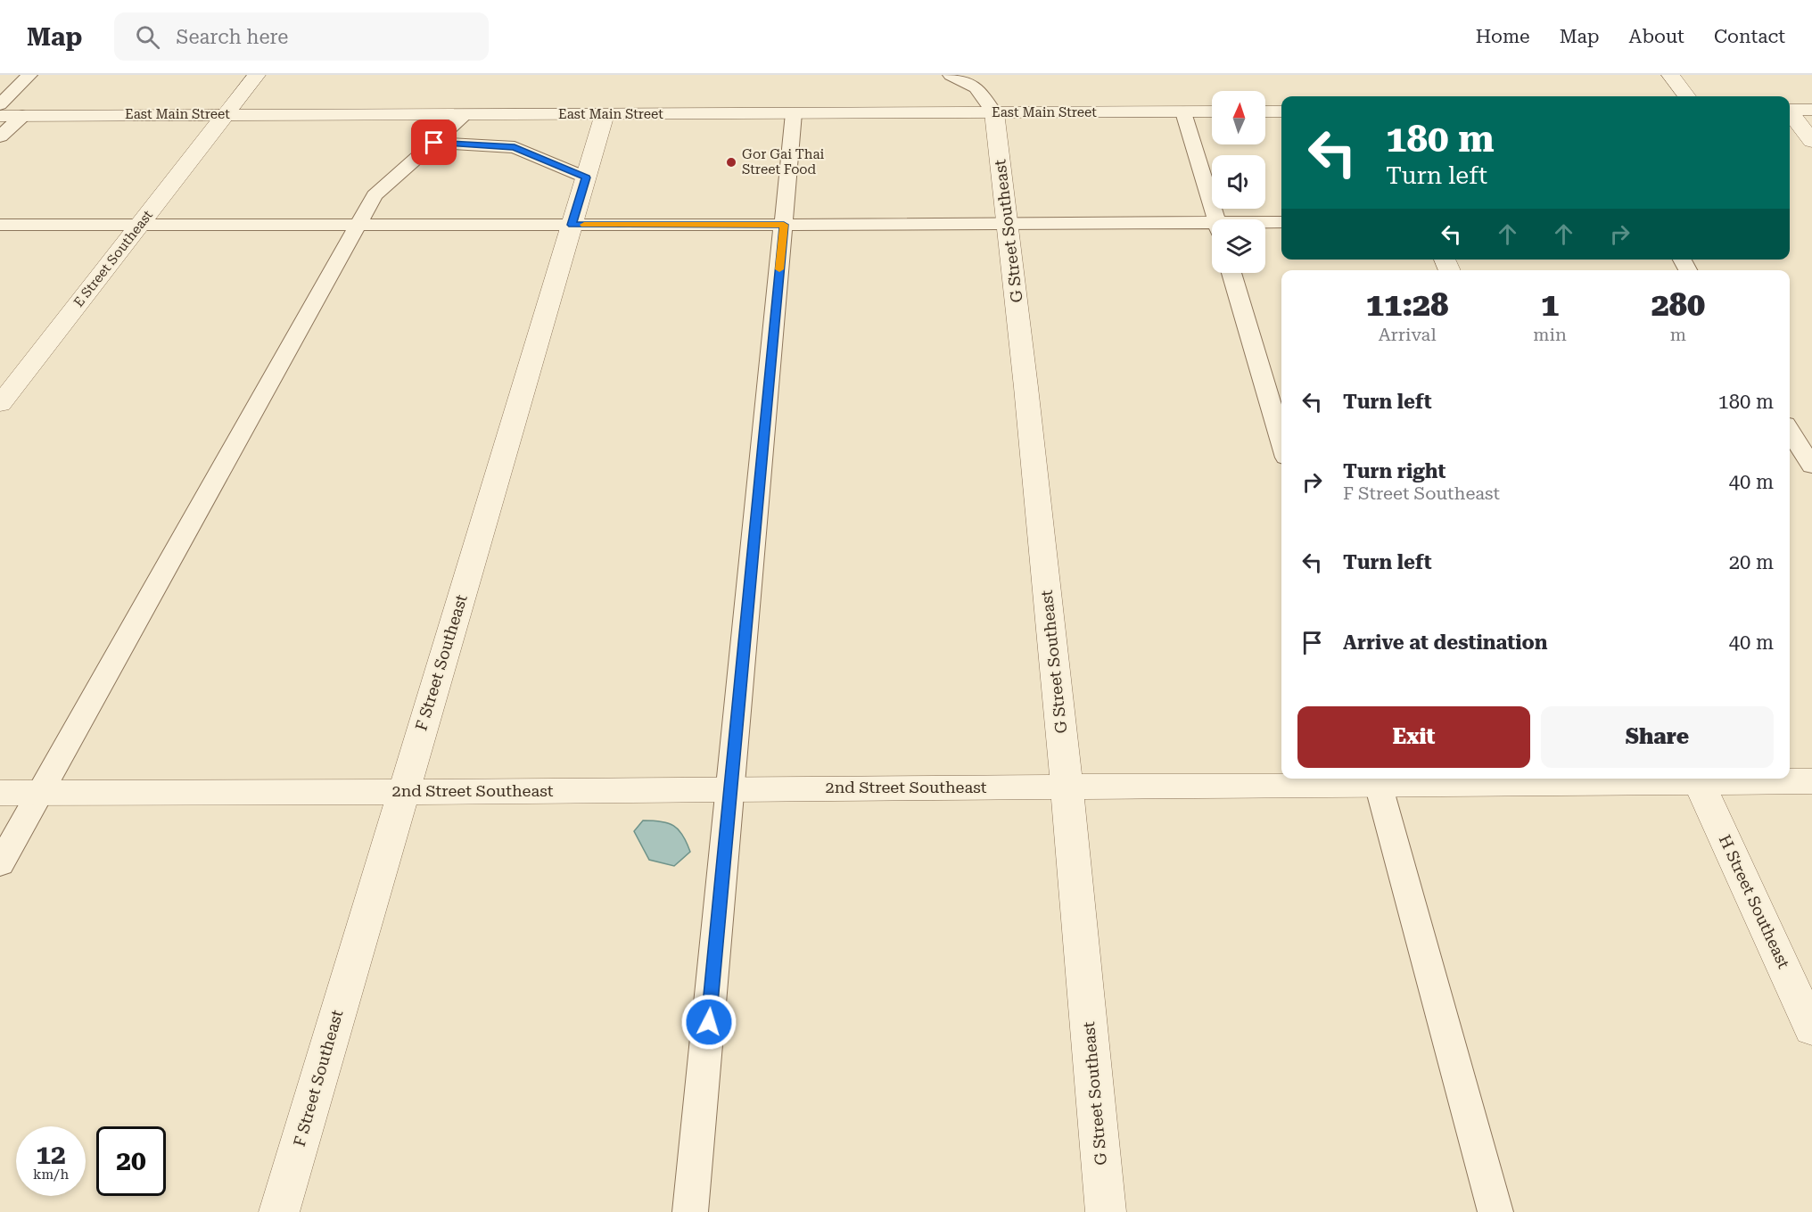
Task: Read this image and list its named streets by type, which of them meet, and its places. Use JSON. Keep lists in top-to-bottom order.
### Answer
{
  "streets": {
    "street": [
      "East Main Street",
      "G Street Southeast",
      "E Street Southeast",
      "F Street Southeast",
      "2nd Street Southeast",
      "H Street Southeast"
    ]
  },
  "crossings": [
    ["East Main Street", "G Street Southeast"],
    ["East Main Street", "E Street Southeast"],
    ["East Main Street", "F Street Southeast"],
    ["G Street Southeast", "2nd Street Southeast"],
    ["F Street Southeast", "2nd Street Southeast"],
    ["2nd Street Southeast", "H Street Southeast"]
  ],
  "places": ["Gor Gai Thai Street Food"],
  "north": "top",
  "page": {
    "header": "Map",
    "search": "Search here",
    "nav": [
      "Home",
      "Map",
      "About",
      "Contact"
    ],
    "turn": ["180 m", "Turn left"],
    "eta": [
      "11:28",
      "Arrival",
      "1",
      "min",
      "280",
      "m"
    ],
    "list": [
      {
        "name": "Turn left",
        "value": "180 m"
      },
      {
        "name": "Turn right",
        "note": "F Street Southeast",
        "value": "40 m"
      },
      {
        "name": "Turn left",
        "value": "20 m"
      },
      {
        "name": "Arrive at destination",
        "value": "40 m"
      }
    ],
    "buttons": ["Exit", "Share"],
    "speed": "12 km/h",
    "limit": "20"
  }
}
